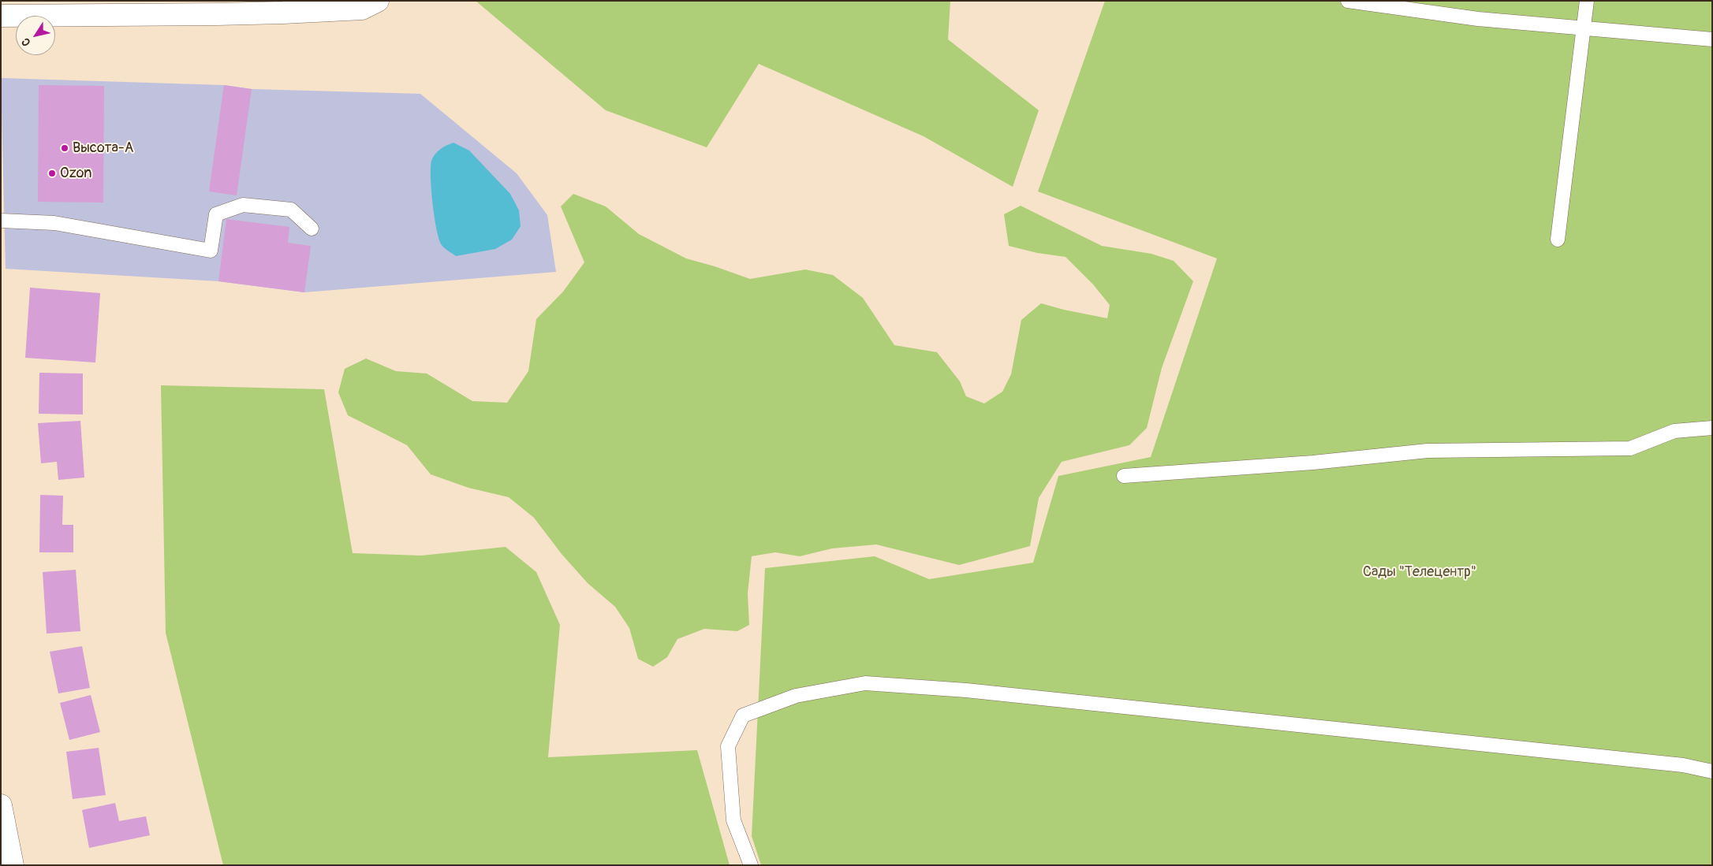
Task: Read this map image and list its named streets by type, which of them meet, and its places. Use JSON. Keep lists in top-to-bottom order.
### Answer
{
  "parks": ["Сады \"Телецентр\""],
  "places": ["Высота-А", "Ozon"],
  "north": "bottom left"
}
